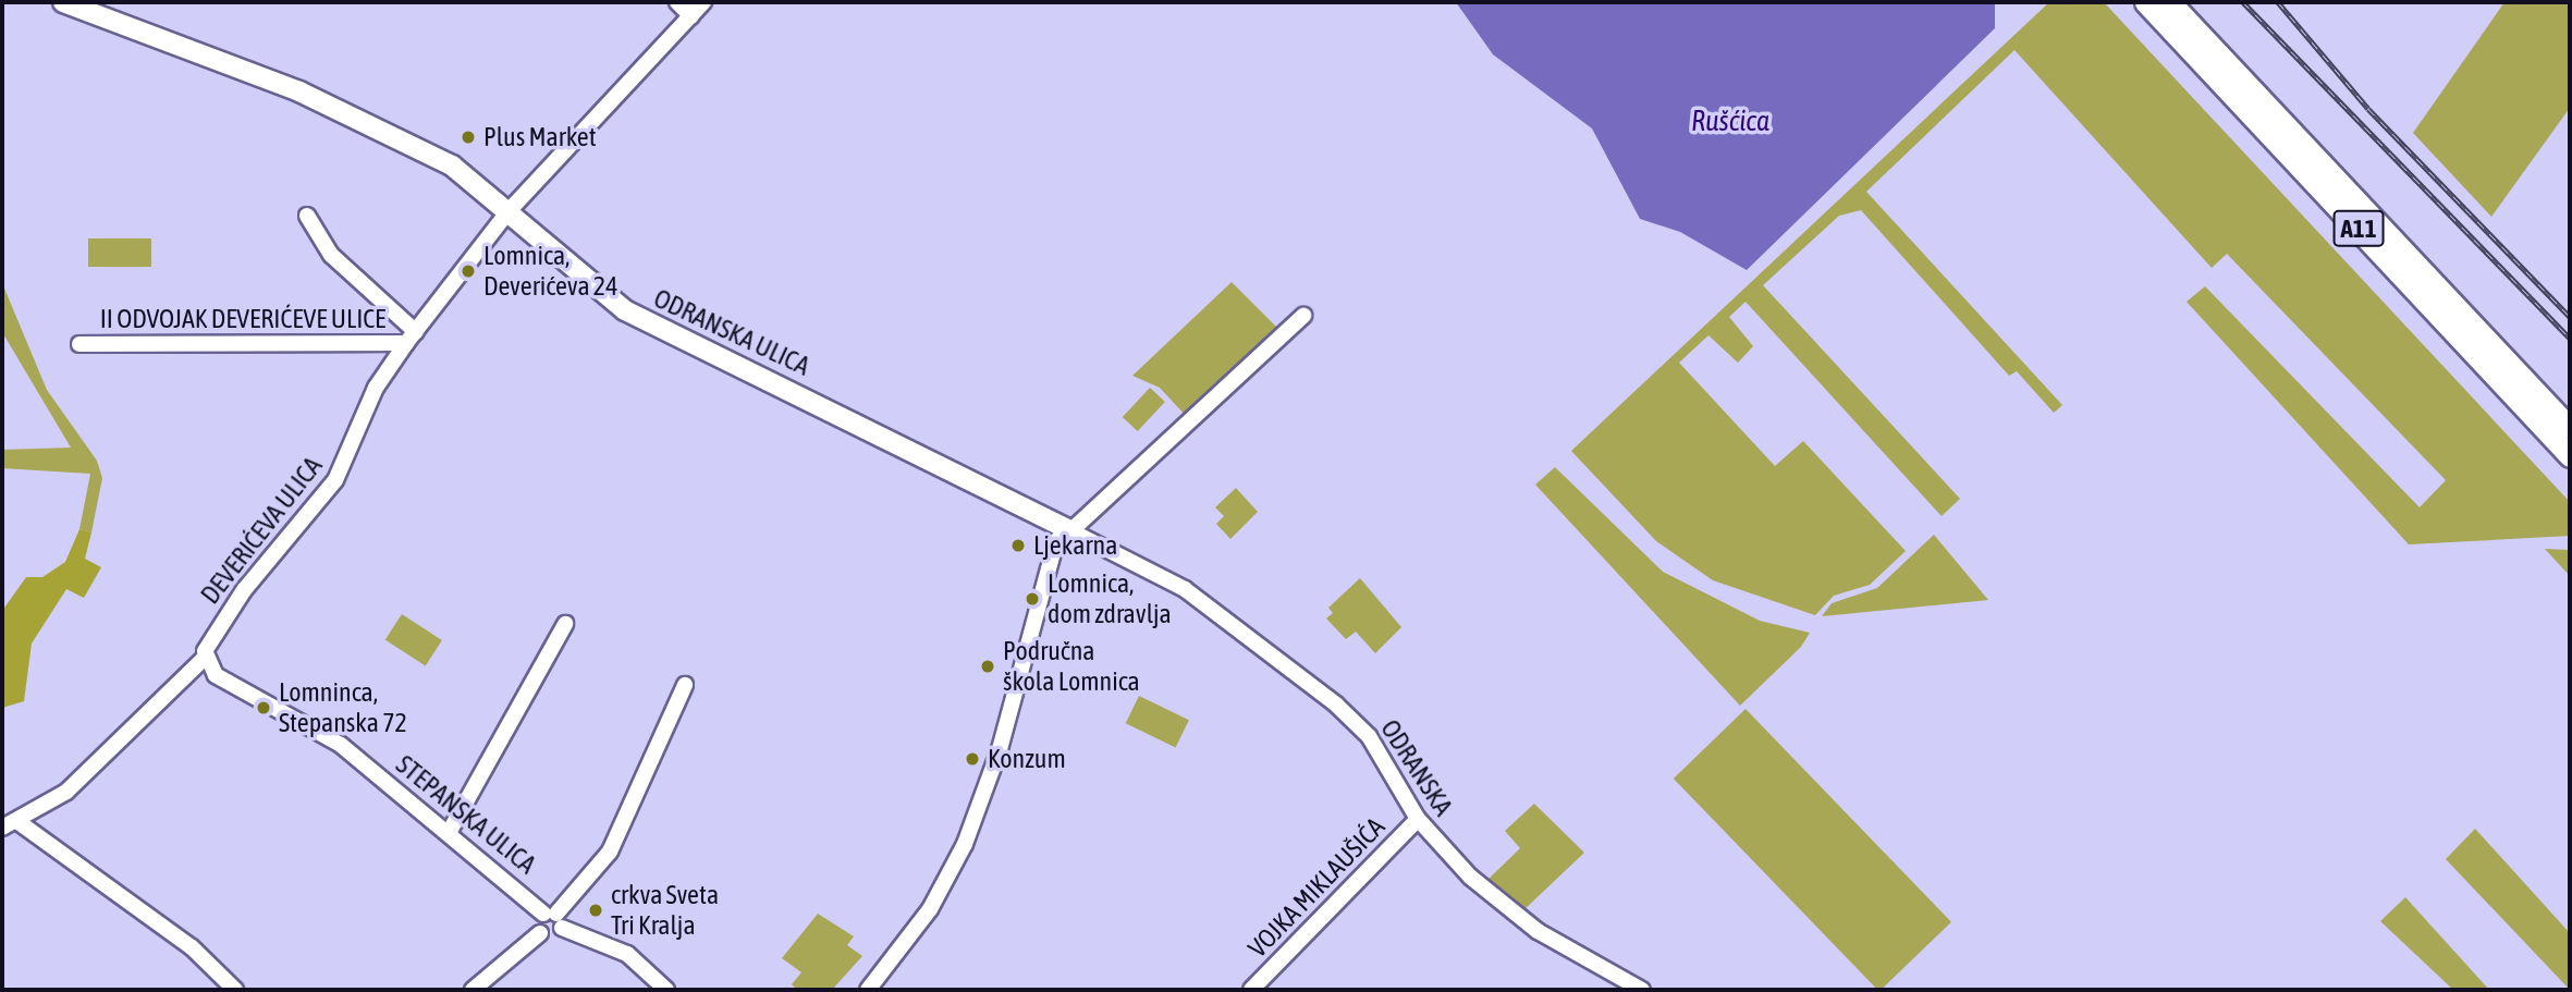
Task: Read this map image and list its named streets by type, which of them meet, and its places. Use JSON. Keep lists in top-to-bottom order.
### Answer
{
  "streets": {
    "highway": ["A11"],
    "main road": ["ODRANSKA ULICA"],
    "street": [
      "II ODVOJAK DEVERIĆEVE ULICE",
      "DEVERIĆEVA ULICA",
      "ODRANSKA",
      "STEPANSKA ULICA",
      "VOJKA MIKLAUŠIĆA"
    ]
  },
  "crossings": [
    ["II ODVOJAK DEVERIĆEVE ULICE", "DEVERIĆEVA ULICA"],
    ["ODRANSKA ULICA", "DEVERIĆEVA ULICA"],
    ["ODRANSKA ULICA", "ODRANSKA"],
    ["DEVERIĆEVA ULICA", "STEPANSKA ULICA"],
    ["ODRANSKA", "VOJKA MIKLAUŠIĆA"]
  ],
  "water": ["Rušćica"],
  "places": [
    "Plus Market",
    "Lomnica, Deverićeva 24",
    "Ljekarna",
    "Lomnica, dom zdravlja",
    "Područna škola Lomnica",
    "Lomninca, Stepanska 72",
    "Konzum",
    "crkva Sveta Tri Kralja"
  ]
}
